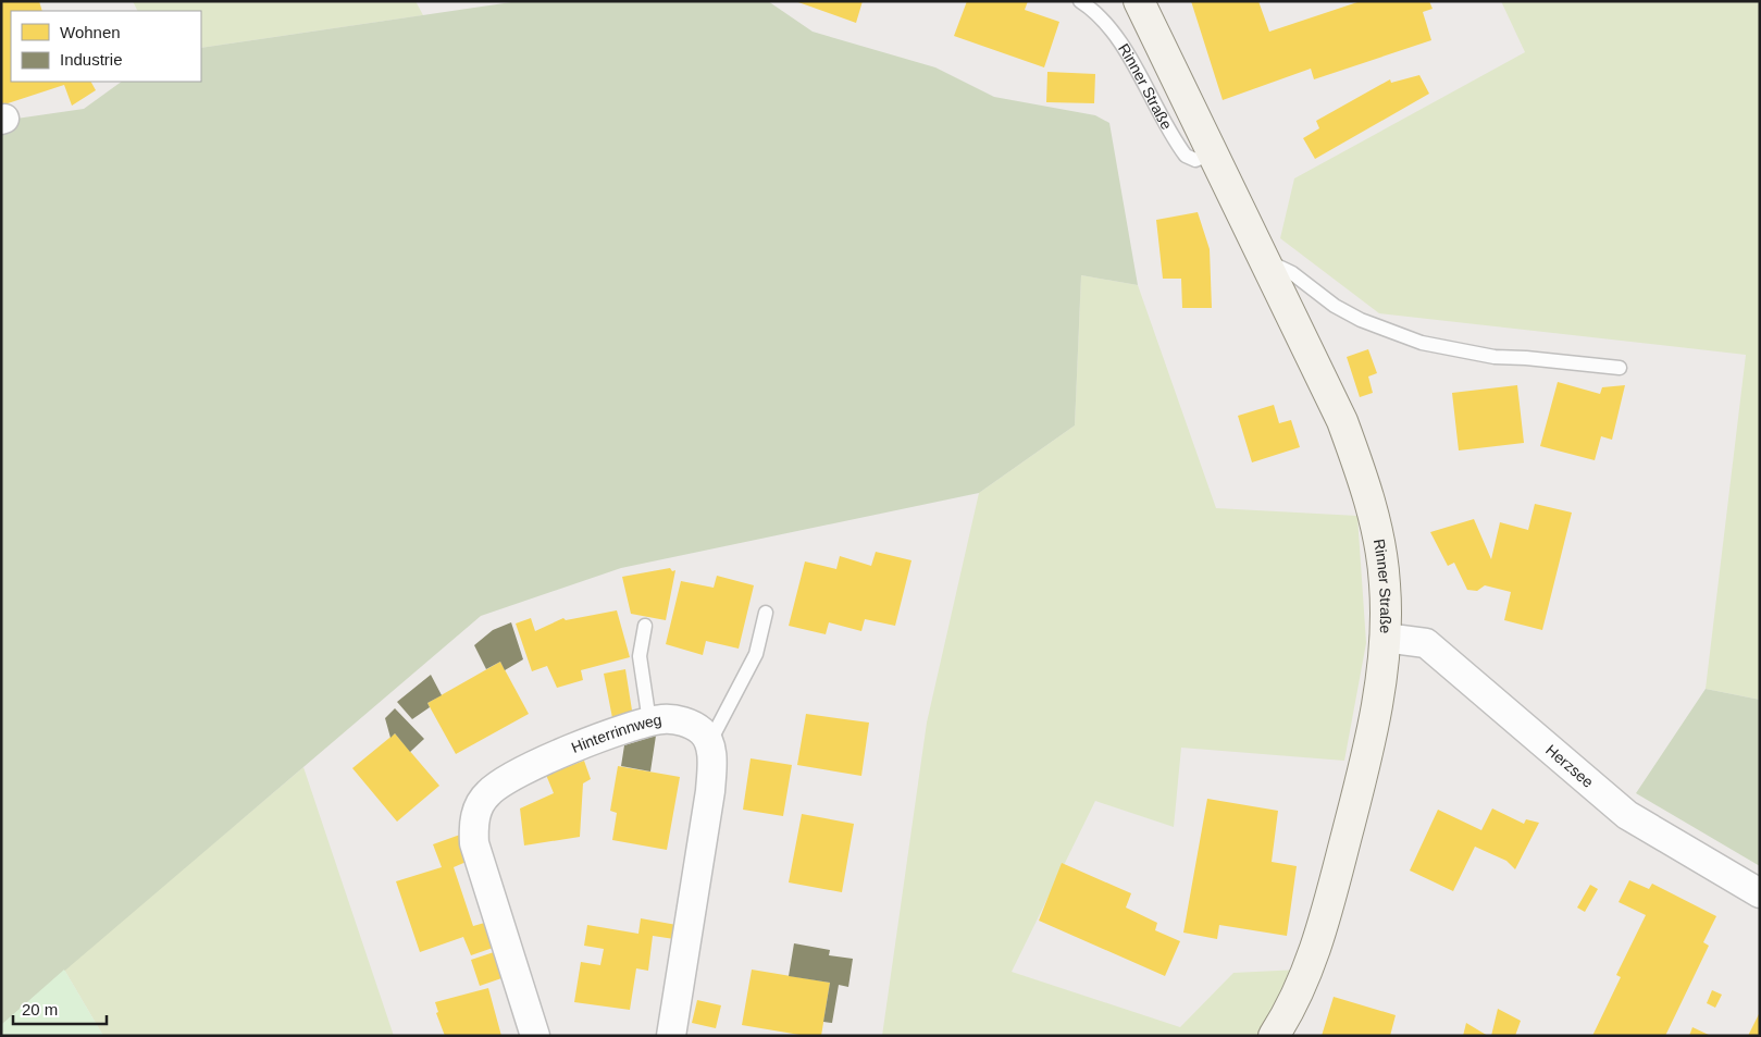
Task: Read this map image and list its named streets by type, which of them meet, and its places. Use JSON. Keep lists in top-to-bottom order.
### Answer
{
  "streets": {
    "main road": ["Rinner Straße"],
    "street": ["Hinterrinnweg", "Herzsee"]
  },
  "crossings": [
    ["Rinner Straße", "Herzsee"]
  ],
  "legend": ["Wohnen", "Industrie"],
  "scale_bar": "20 m"
}
